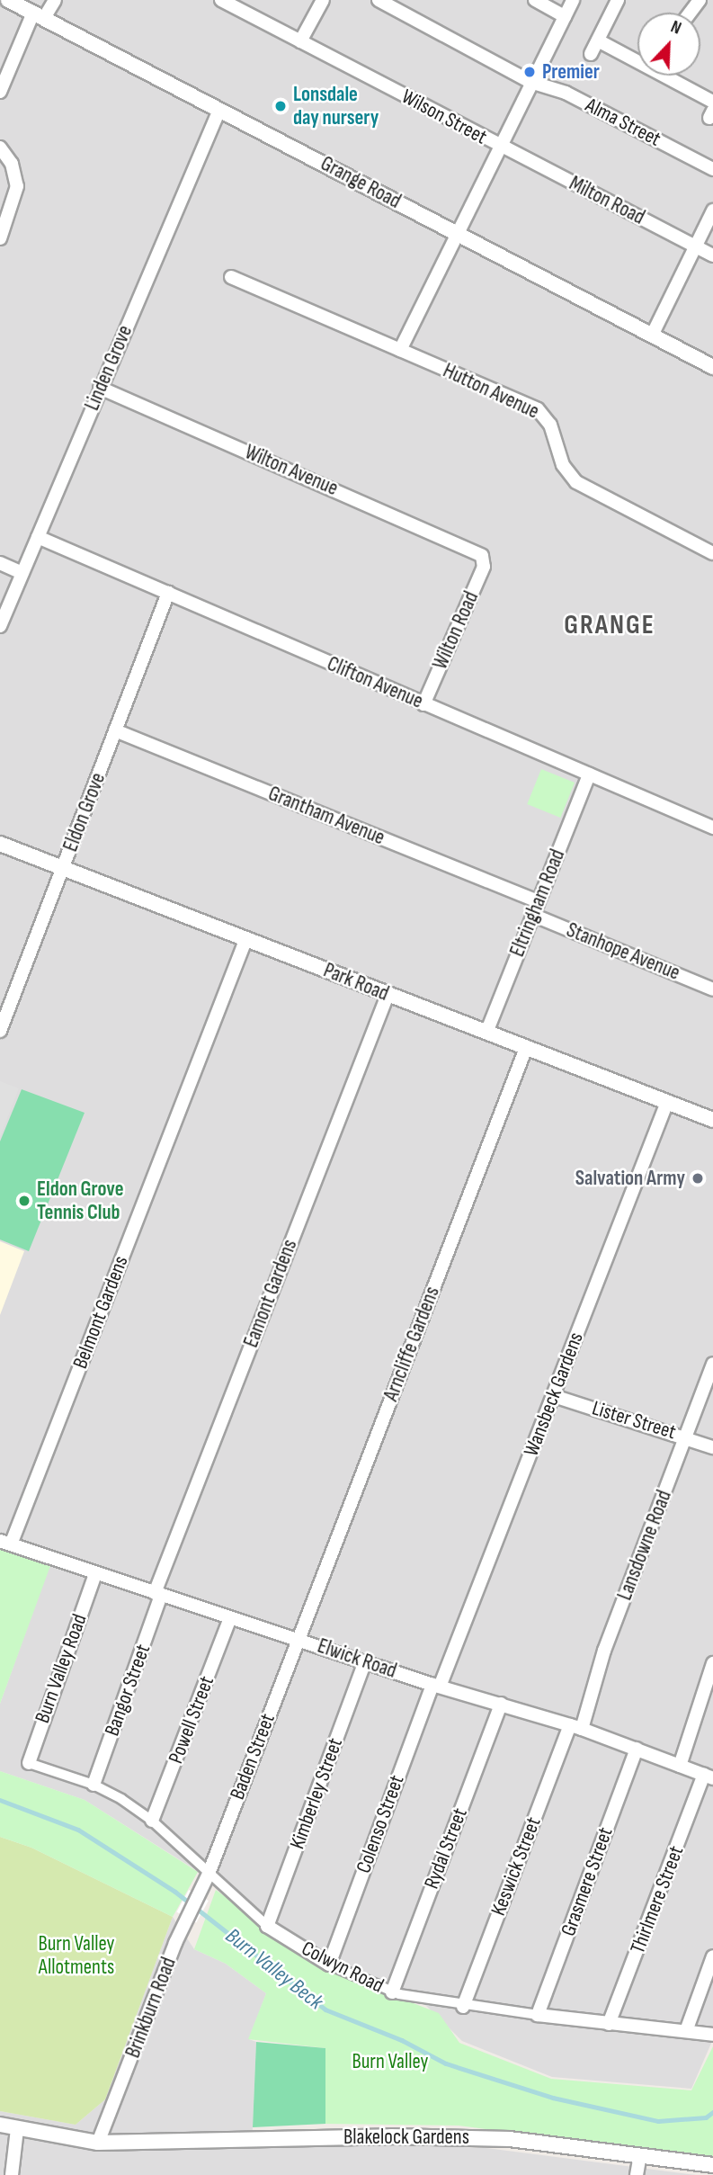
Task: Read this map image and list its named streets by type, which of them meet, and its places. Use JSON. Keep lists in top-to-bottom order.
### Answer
{
  "streets": {
    "street": [
      "Wilson Street",
      "Alma Street",
      "Grange Road",
      "Milton Road",
      "Linden Grove",
      "Hutton Avenue",
      "Wilton Avenue",
      "Wilton Road",
      "Clifton Avenue",
      "Eldon Grove",
      "Grantham Avenue",
      "Eltringham Road",
      "Stanhope Avenue",
      "Park Road",
      "Eamont Gardens",
      "Belmont Gardens",
      "Arncliffe Gardens",
      "Wansbeck Gardens",
      "Lister Street",
      "Lansdowne Road",
      "Elwick Road",
      "Burn Valley Road",
      "Bangor Street",
      "Powell Street",
      "Baden Street",
      "Kimberley Street",
      "Colenso Street",
      "Rydal Street",
      "Keswick Street",
      "Grasmere Street",
      "Thirlmere Street",
      "Colwyn Road",
      "Brinkburn Road",
      "Blakelock Gardens"
    ]
  },
  "crossings": [
    ["Wilson Street", "Milton Road"],
    ["Grange Road", "Linden Grove"],
    ["Linden Grove", "Wilton Avenue"],
    ["Linden Grove", "Clifton Avenue"],
    ["Wilton Avenue", "Wilton Road"],
    ["Wilton Road", "Clifton Avenue"],
    ["Clifton Avenue", "Eldon Grove"],
    ["Clifton Avenue", "Eltringham Road"],
    ["Eldon Grove", "Grantham Avenue"],
    ["Eldon Grove", "Park Road"],
    ["Grantham Avenue", "Eltringham Road"],
    ["Eltringham Road", "Stanhope Avenue"],
    ["Eltringham Road", "Park Road"],
    ["Park Road", "Eamont Gardens"],
    ["Park Road", "Belmont Gardens"],
    ["Park Road", "Arncliffe Gardens"],
    ["Park Road", "Wansbeck Gardens"],
    ["Eamont Gardens", "Elwick Road"],
    ["Eamont Gardens", "Bangor Street"],
    ["Belmont Gardens", "Elwick Road"],
    ["Arncliffe Gardens", "Elwick Road"],
    ["Arncliffe Gardens", "Baden Street"],
    ["Wansbeck Gardens", "Lister Street"],
    ["Wansbeck Gardens", "Elwick Road"],
    ["Wansbeck Gardens", "Colenso Street"],
    ["Lister Street", "Lansdowne Road"],
    ["Lansdowne Road", "Elwick Road"],
    ["Lansdowne Road", "Keswick Street"],
    ["Elwick Road", "Burn Valley Road"],
    ["Elwick Road", "Bangor Street"],
    ["Elwick Road", "Powell Street"],
    ["Elwick Road", "Baden Street"],
    ["Elwick Road", "Kimberley Street"],
    ["Elwick Road", "Colenso Street"],
    ["Elwick Road", "Rydal Street"],
    ["Elwick Road", "Keswick Street"],
    ["Elwick Road", "Grasmere Street"],
    ["Elwick Road", "Thirlmere Street"],
    ["Burn Valley Road", "Colwyn Road"],
    ["Bangor Street", "Colwyn Road"],
    ["Powell Street", "Colwyn Road"],
    ["Baden Street", "Colwyn Road"],
    ["Baden Street", "Brinkburn Road"],
    ["Kimberley Street", "Colwyn Road"],
    ["Colenso Street", "Colwyn Road"],
    ["Rydal Street", "Colwyn Road"],
    ["Keswick Street", "Colwyn Road"],
    ["Grasmere Street", "Colwyn Road"],
    ["Thirlmere Street", "Colwyn Road"],
    ["Colwyn Road", "Brinkburn Road"],
    ["Brinkburn Road", "Blakelock Gardens"]
  ],
  "districts": ["GRANGE"],
  "water": ["Burn Valley Beck"],
  "parks": ["Burn Valley Allotments", "Burn Valley"],
  "places": [
    "Premier",
    "Lonsdale day nursery",
    "Salvation Army",
    "Eldon Grove Tennis Club"
  ],
  "north": "top right"
}
